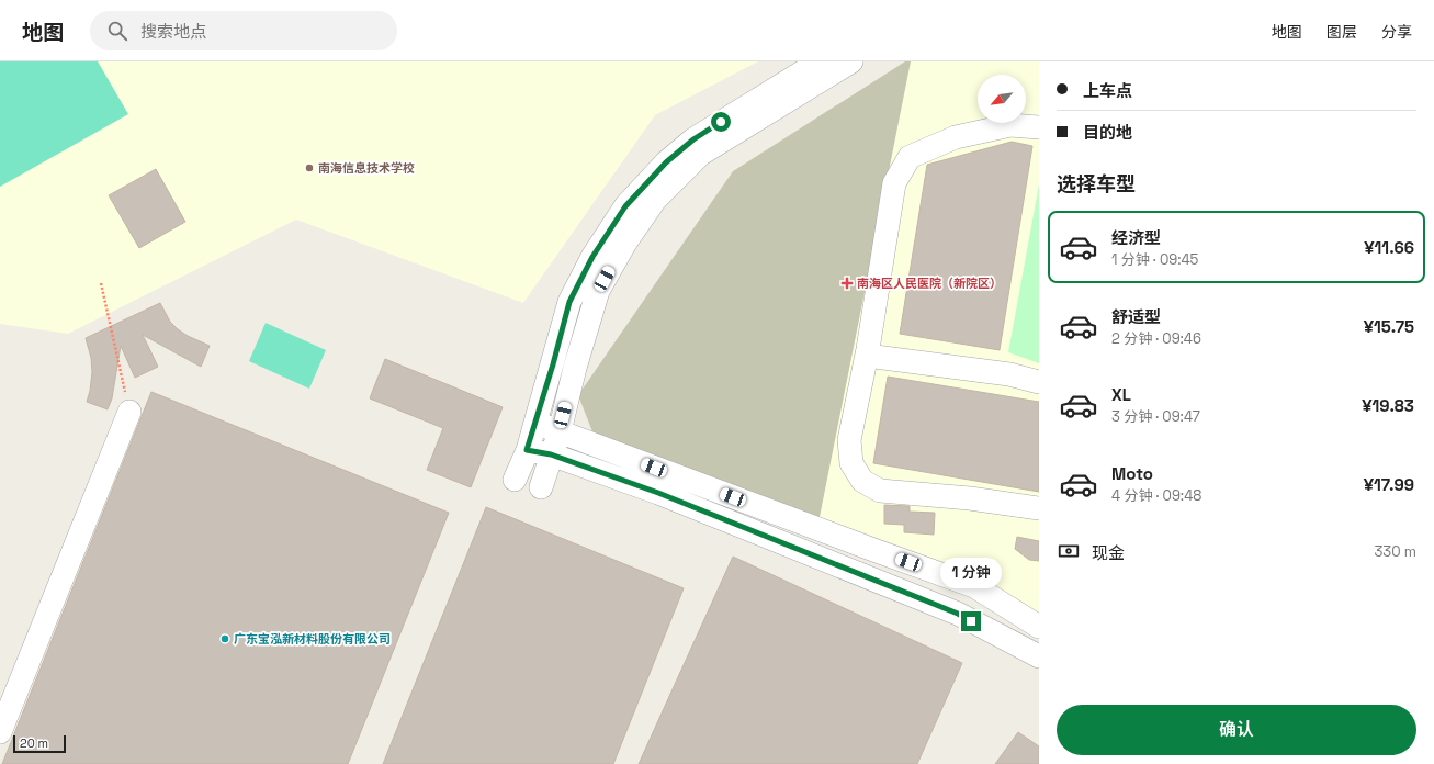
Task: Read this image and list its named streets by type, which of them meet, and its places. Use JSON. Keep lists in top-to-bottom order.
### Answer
{
  "places": {
    "other": ["南海信息技术学校", "广东宝泓新材料股份有限公司"],
    "health": ["南海区人民医院（新院区）"]
  },
  "scale_bar": "20 m",
  "north": "bottom left",
  "page": {
    "header": "地图",
    "search": "搜索地点",
    "nav": ["地图", "图层", "分享"],
    "banner": ["上车点", "目的地"],
    "heading": "选择车型",
    "list": [
      {
        "name": "经济型",
        "note": "1 分钟 · 09:45",
        "value": "¥11.66"
      },
      {
        "name": "舒适型",
        "note": "2 分钟 · 09:46",
        "value": "¥15.75"
      },
      {
        "name": "XL",
        "note": "3 分钟 · 09:47",
        "value": "¥19.83"
      },
      {
        "name": "Moto",
        "note": "4 分钟 · 09:48",
        "value": "¥17.99"
      }
    ],
    "pay": ["现金", "330 m"],
    "bubble": "1 分钟",
    "buttons": "确认",
    "scale": "20 m"
  }
}
